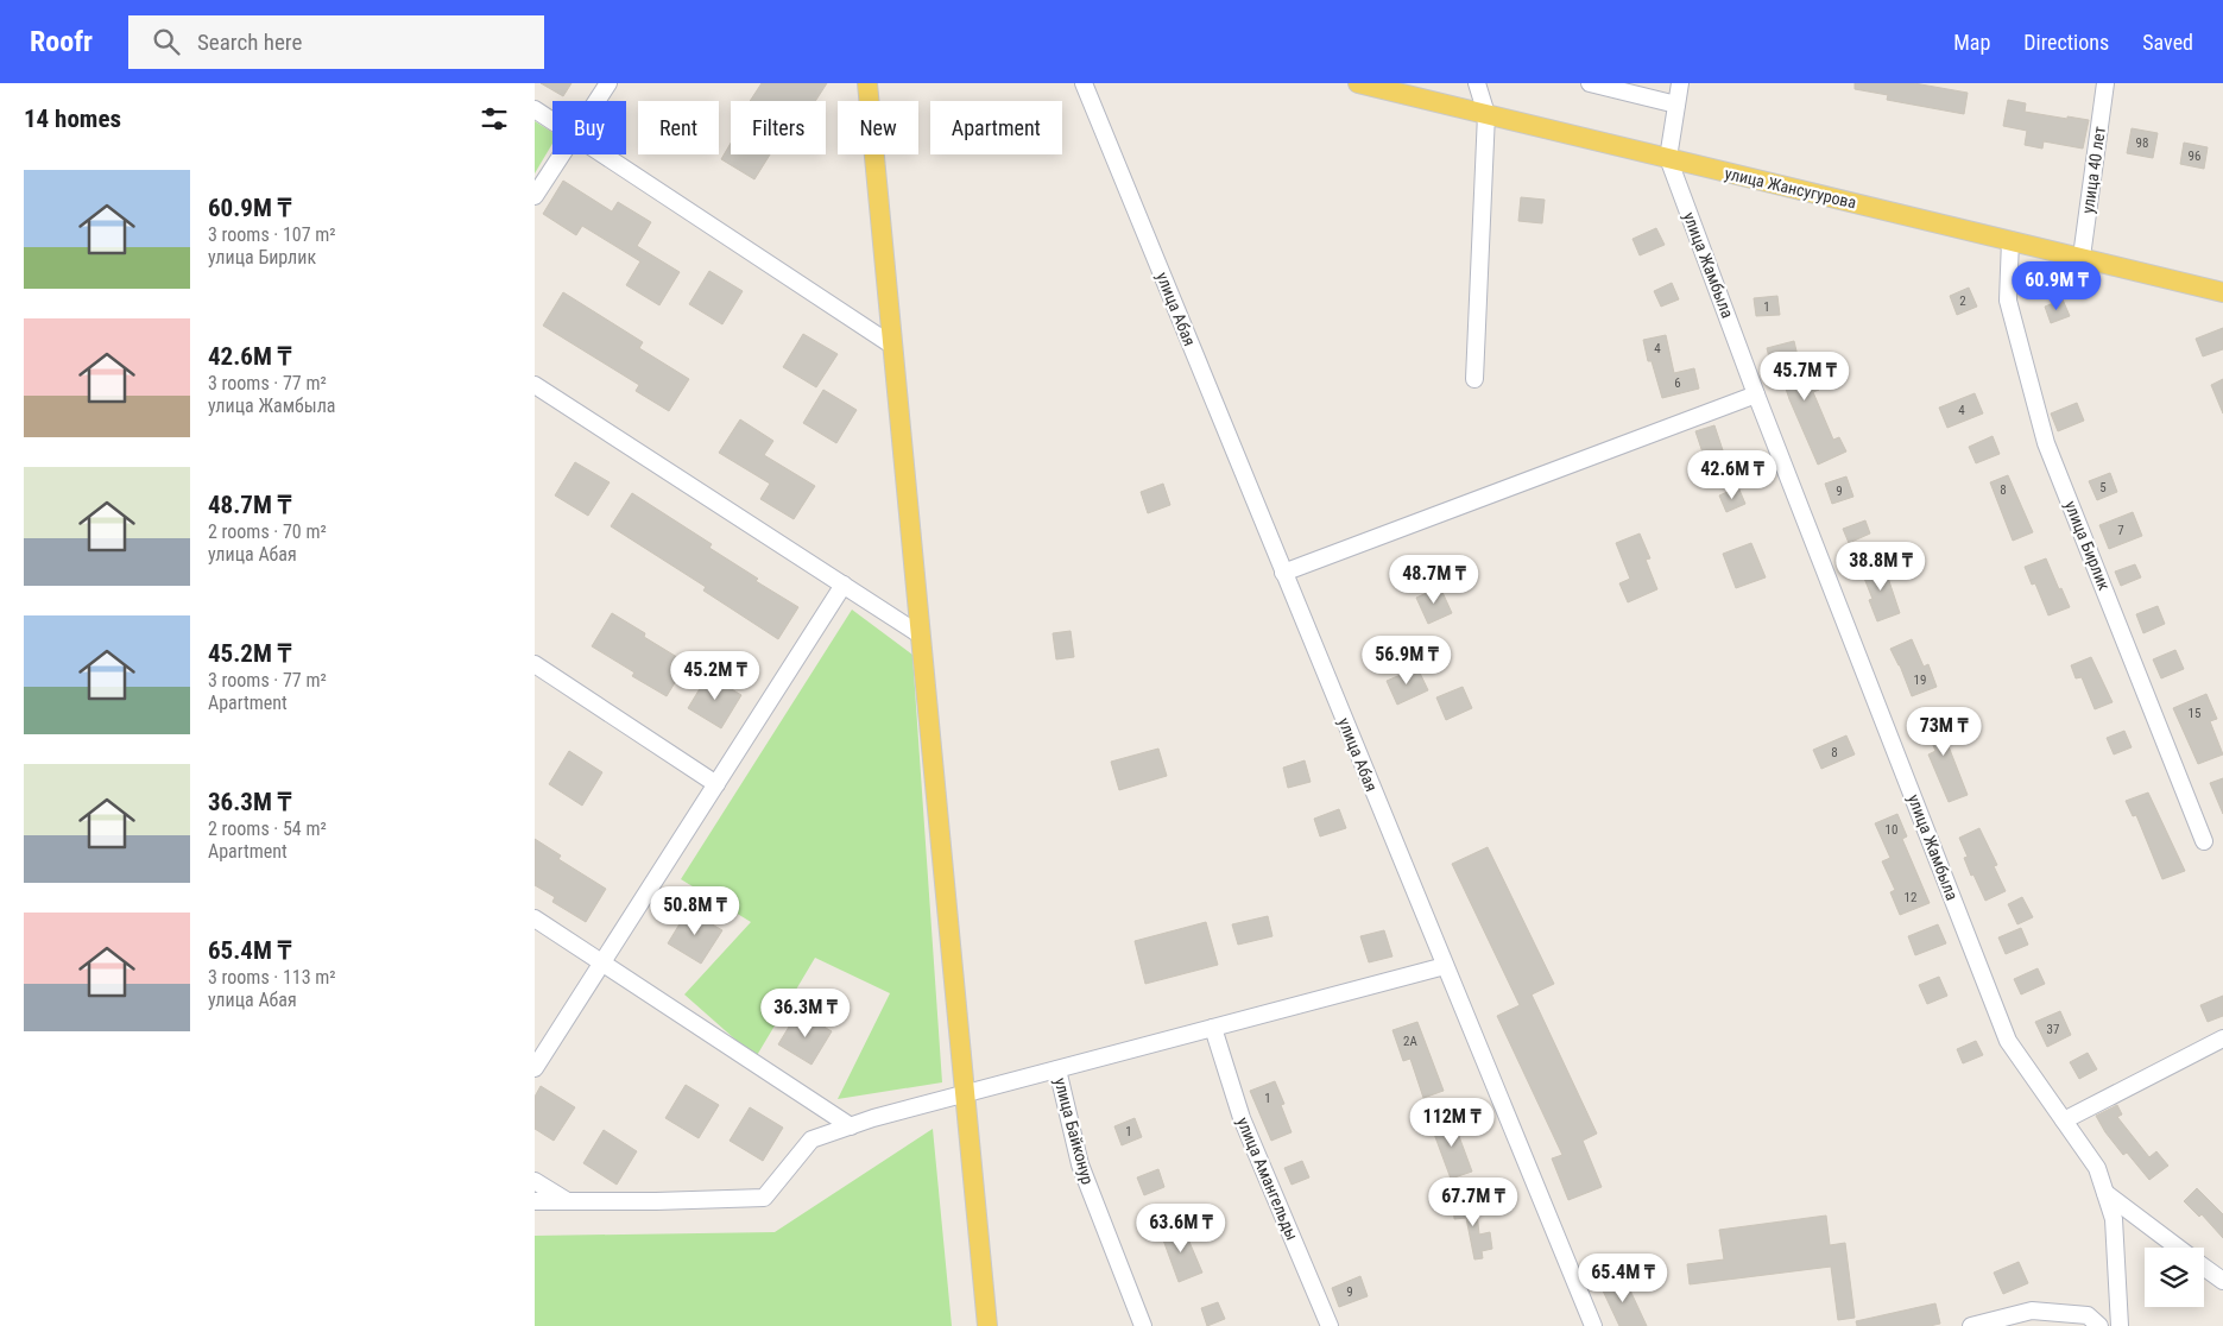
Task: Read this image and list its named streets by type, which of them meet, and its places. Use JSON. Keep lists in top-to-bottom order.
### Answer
{
  "streets": {
    "main road": ["улица Жансугурова"],
    "street": [
      "улица 40 лет",
      "улица Жамбыла",
      "улица Абая",
      "улица Бирлик",
      "улица Байконур",
      "улица Амангельды"
    ]
  },
  "crossings": [
    ["улица 40 лет", "улица Жансугурова"],
    ["улица Жансугурова", "улица Жамбыла"],
    ["улица Жансугурова", "улица Бирлик"]
  ],
  "house_numbers": [
    "98",
    "96",
    "2",
    "1",
    "4",
    "6",
    "4",
    "5",
    "8",
    "9",
    "7",
    "19",
    "15",
    "8",
    "10",
    "12",
    "37",
    "2А",
    "1",
    "1",
    "9"
  ],
  "page": {
    "header": "Roofr",
    "search": "Search here",
    "nav": ["Map", "Directions", "Saved"],
    "heading": "14 homes",
    "chip": [
      "Buy",
      "Rent",
      "Filters",
      "New",
      "Apartment"
    ],
    "list": [
      {
        "name": "60.9M ₸",
        "note": "3 rooms · 107 m² · улица Бирлик"
      },
      {
        "name": "42.6M ₸",
        "note": "3 rooms · 77 m² · улица Жамбыла"
      },
      {
        "name": "48.7M ₸",
        "note": "2 rooms · 70 m² · улица Абая"
      },
      {
        "name": "45.2M ₸",
        "note": "3 rooms · 77 m² · Apartment"
      },
      {
        "name": "36.3M ₸",
        "note": "2 rooms · 54 m² · Apartment"
      },
      {
        "name": "65.4M ₸",
        "note": "3 rooms · 113 m² · улица Абая"
      }
    ],
    "price": [
      "60.9M ₸",
      "45.7M ₸",
      "42.6M ₸",
      "38.8M ₸",
      "48.7M ₸",
      "56.9M ₸",
      "45.2M ₸",
      "73M ₸",
      "50.8M ₸",
      "36.3M ₸",
      "112M ₸",
      "67.7M ₸",
      "63.6M ₸",
      "65.4M ₸"
    ]
  }
}
